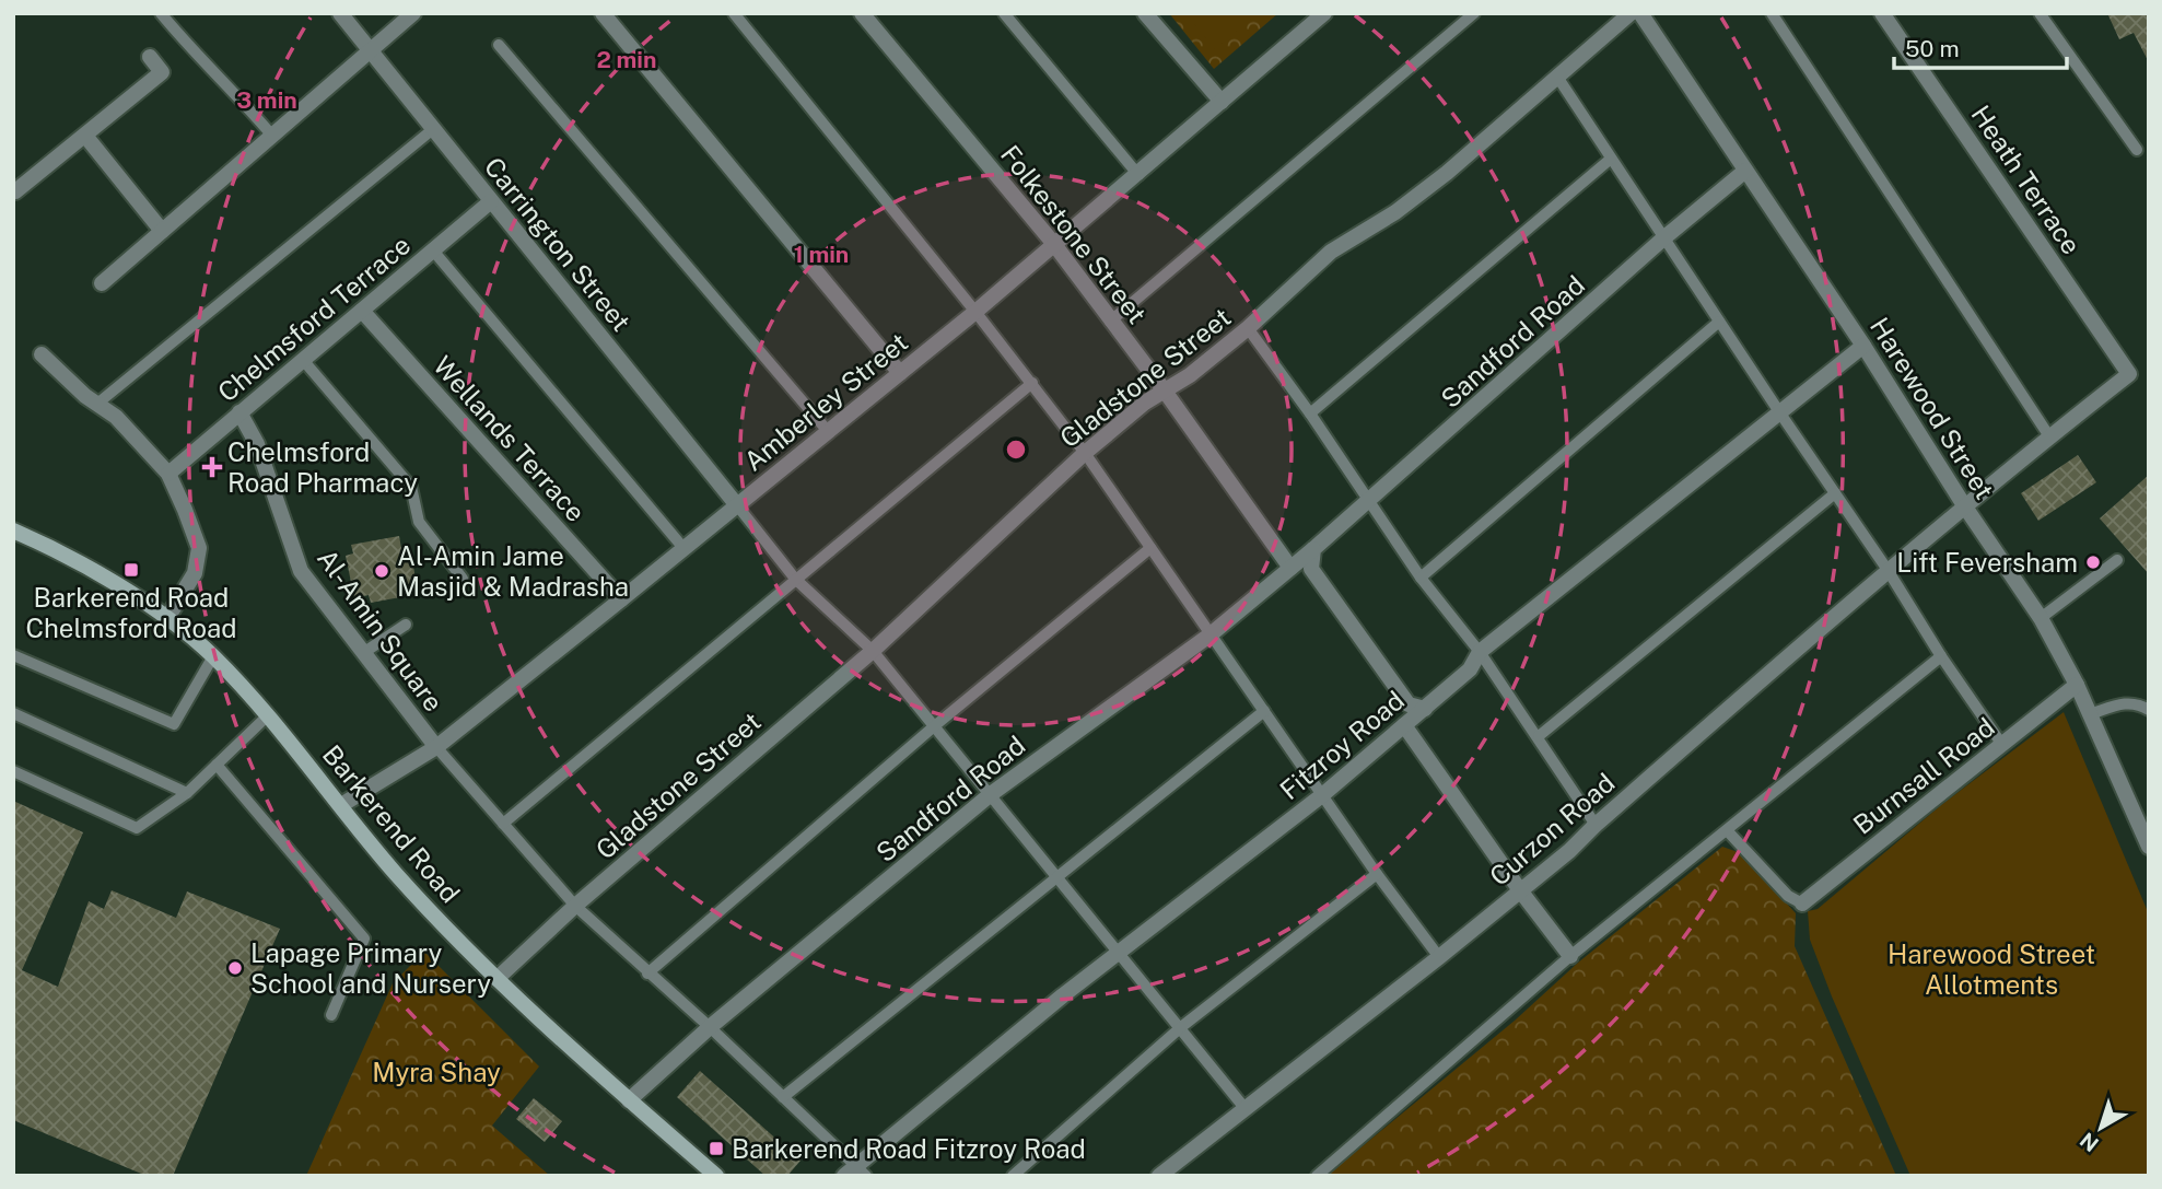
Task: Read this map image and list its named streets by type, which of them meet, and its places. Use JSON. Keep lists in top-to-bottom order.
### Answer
{
  "streets": {
    "main road": ["Barkerend Road"],
    "street": [
      "Heath Terrace",
      "Folkestone Street",
      "Carrington Street",
      "Chelmsford Terrace",
      "Sandford Road",
      "Gladstone Street",
      "Amberley Street",
      "Harewood Street",
      "Wellands Terrace",
      "Al-Amin Square",
      "Fitzroy Road",
      "Burnsall Road",
      "Curzon Road"
    ]
  },
  "crossings": [
    ["Heath Terrace", "Curzon Road"],
    ["Folkestone Street", "Sandford Road"],
    ["Folkestone Street", "Gladstone Street"],
    ["Folkestone Street", "Amberley Street"],
    ["Carrington Street", "Chelmsford Terrace"],
    ["Carrington Street", "Amberley Street"],
    ["Chelmsford Terrace", "Wellands Terrace"],
    ["Chelmsford Terrace", "Al-Amin Square"],
    ["Sandford Road", "Harewood Street"],
    ["Sandford Road", "Barkerend Road"],
    ["Gladstone Street", "Barkerend Road"],
    ["Amberley Street", "Wellands Terrace"],
    ["Amberley Street", "Al-Amin Square"],
    ["Amberley Street", "Barkerend Road"],
    ["Harewood Street", "Fitzroy Road"],
    ["Harewood Street", "Burnsall Road"],
    ["Harewood Street", "Curzon Road"]
  ],
  "parks": ["Harewood Street Allotments", "Myra Shay"],
  "places": {
    "health": ["Chelmsford Road Pharmacy"],
    "other": ["Lift Feversham", "Al-Amin Jame Masjid & Madrasha", "Lapage Primary School and Nursery"],
    "transit": ["Barkerend Road Chelmsford Road", "Barkerend Road Fitzroy Road"]
  },
  "scale_bar": "50 m",
  "north": "bottom left",
  "rings": ["2 min", "3 min", "1 min"]
}
